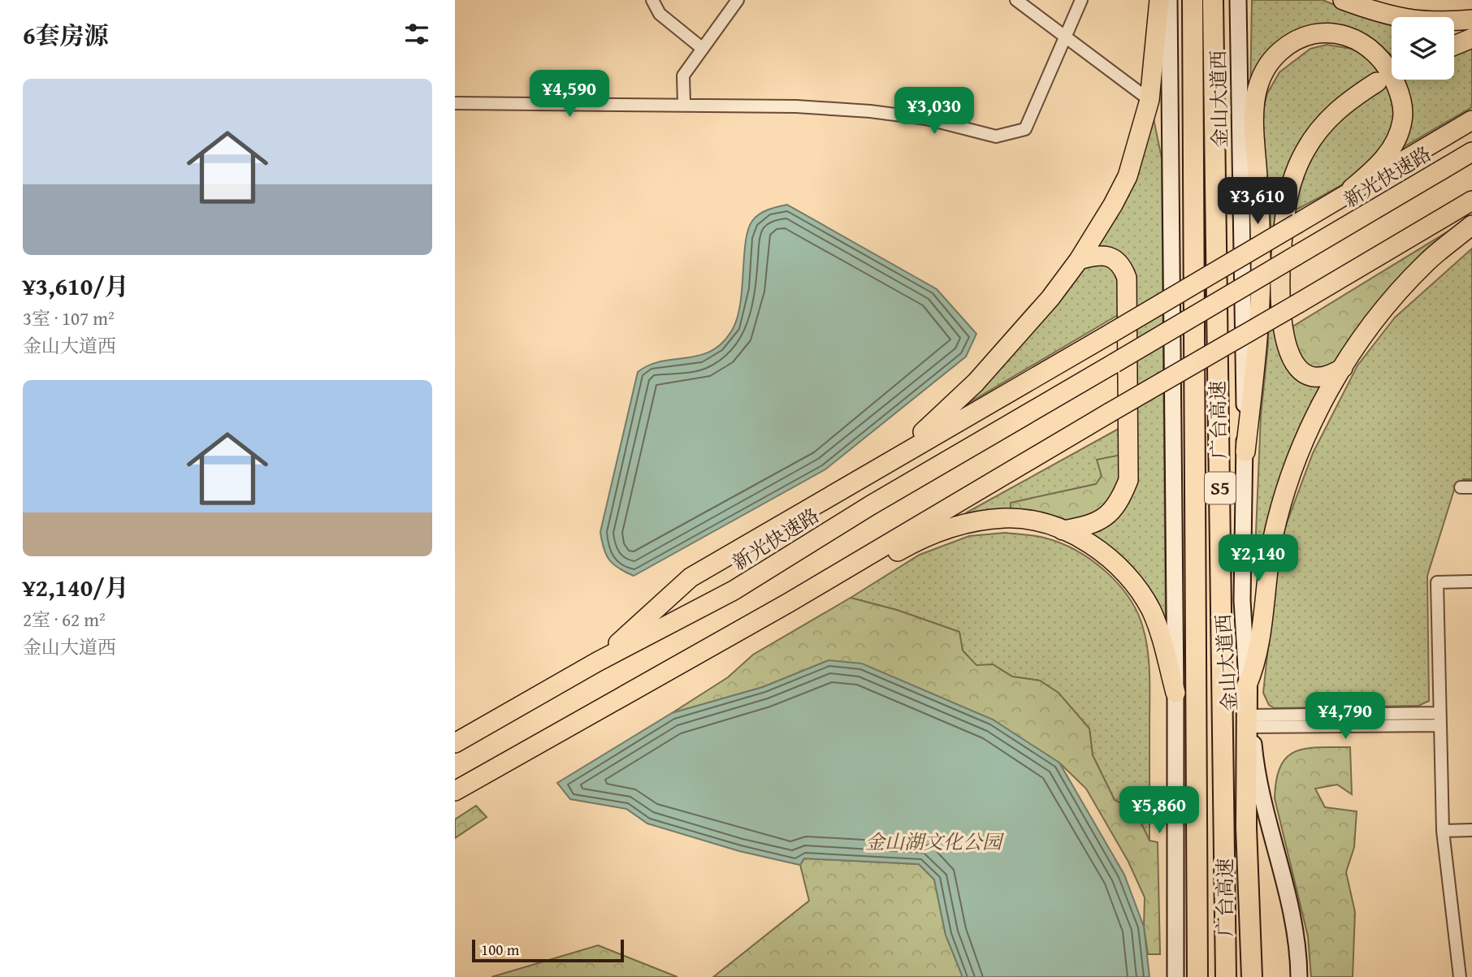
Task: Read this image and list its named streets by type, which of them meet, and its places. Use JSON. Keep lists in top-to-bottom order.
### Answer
{
  "streets": {
    "highway": ["新光快速路", "广台高速", "S5"],
    "main road": ["金山大道西"]
  },
  "parks": ["金山湖文化公园"],
  "scale_bar": "100 m",
  "page": {
    "heading": "6套房源",
    "list": [
      {
        "name": "¥3,610/月",
        "note": "3室 · 107 m² · 金山大道西"
      },
      {
        "name": "¥2,140/月",
        "note": "2室 · 62 m² · 金山大道西"
      }
    ],
    "price": [
      "¥4,590",
      "¥3,030",
      "¥3,610",
      "¥2,140",
      "¥4,790",
      "¥5,860"
    ],
    "scale": "100 m"
  }
}
